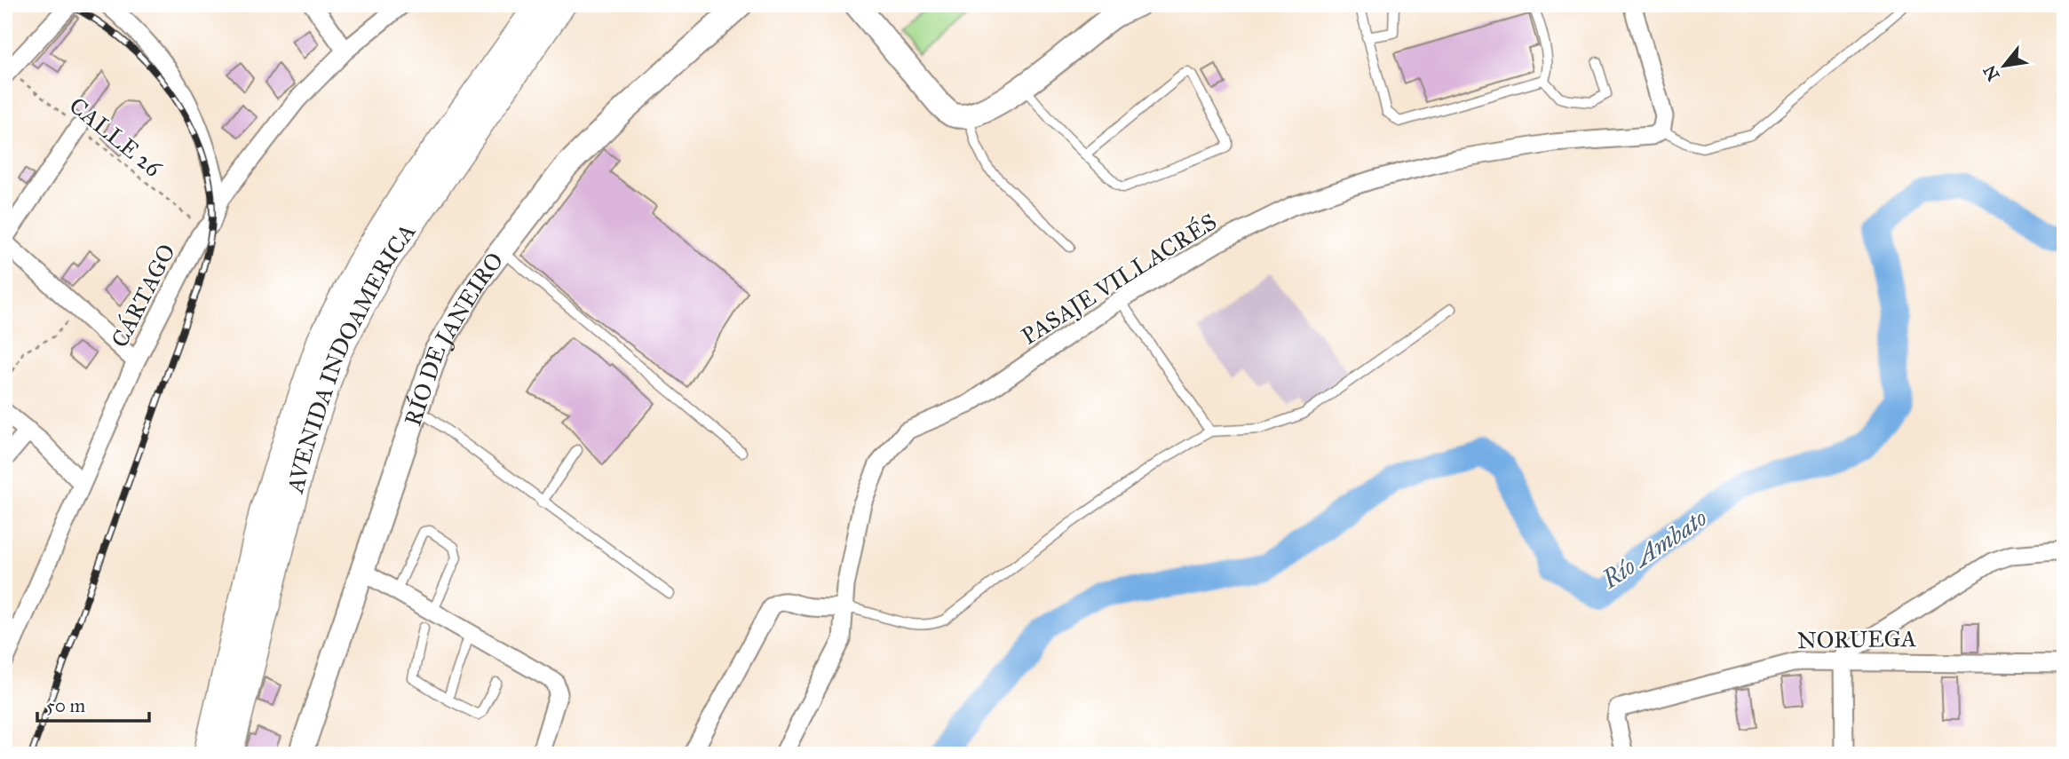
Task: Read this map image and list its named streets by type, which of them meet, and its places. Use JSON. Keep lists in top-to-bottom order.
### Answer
{
  "streets": {
    "main road": ["AVENIDA INDOAMERICA"],
    "street": [
      "PASAJE VILLACRÉS",
      "CÁRTAGO",
      "RÍO DE JANEIRO",
      "NORUEGA"
    ],
    "path": ["CALLE 26"]
  },
  "crossings": [
    ["CALLE 26", "CÁRTAGO"]
  ],
  "water": ["Río Ambato"],
  "scale_bar": "50 m",
  "north": "bottom left"
}
